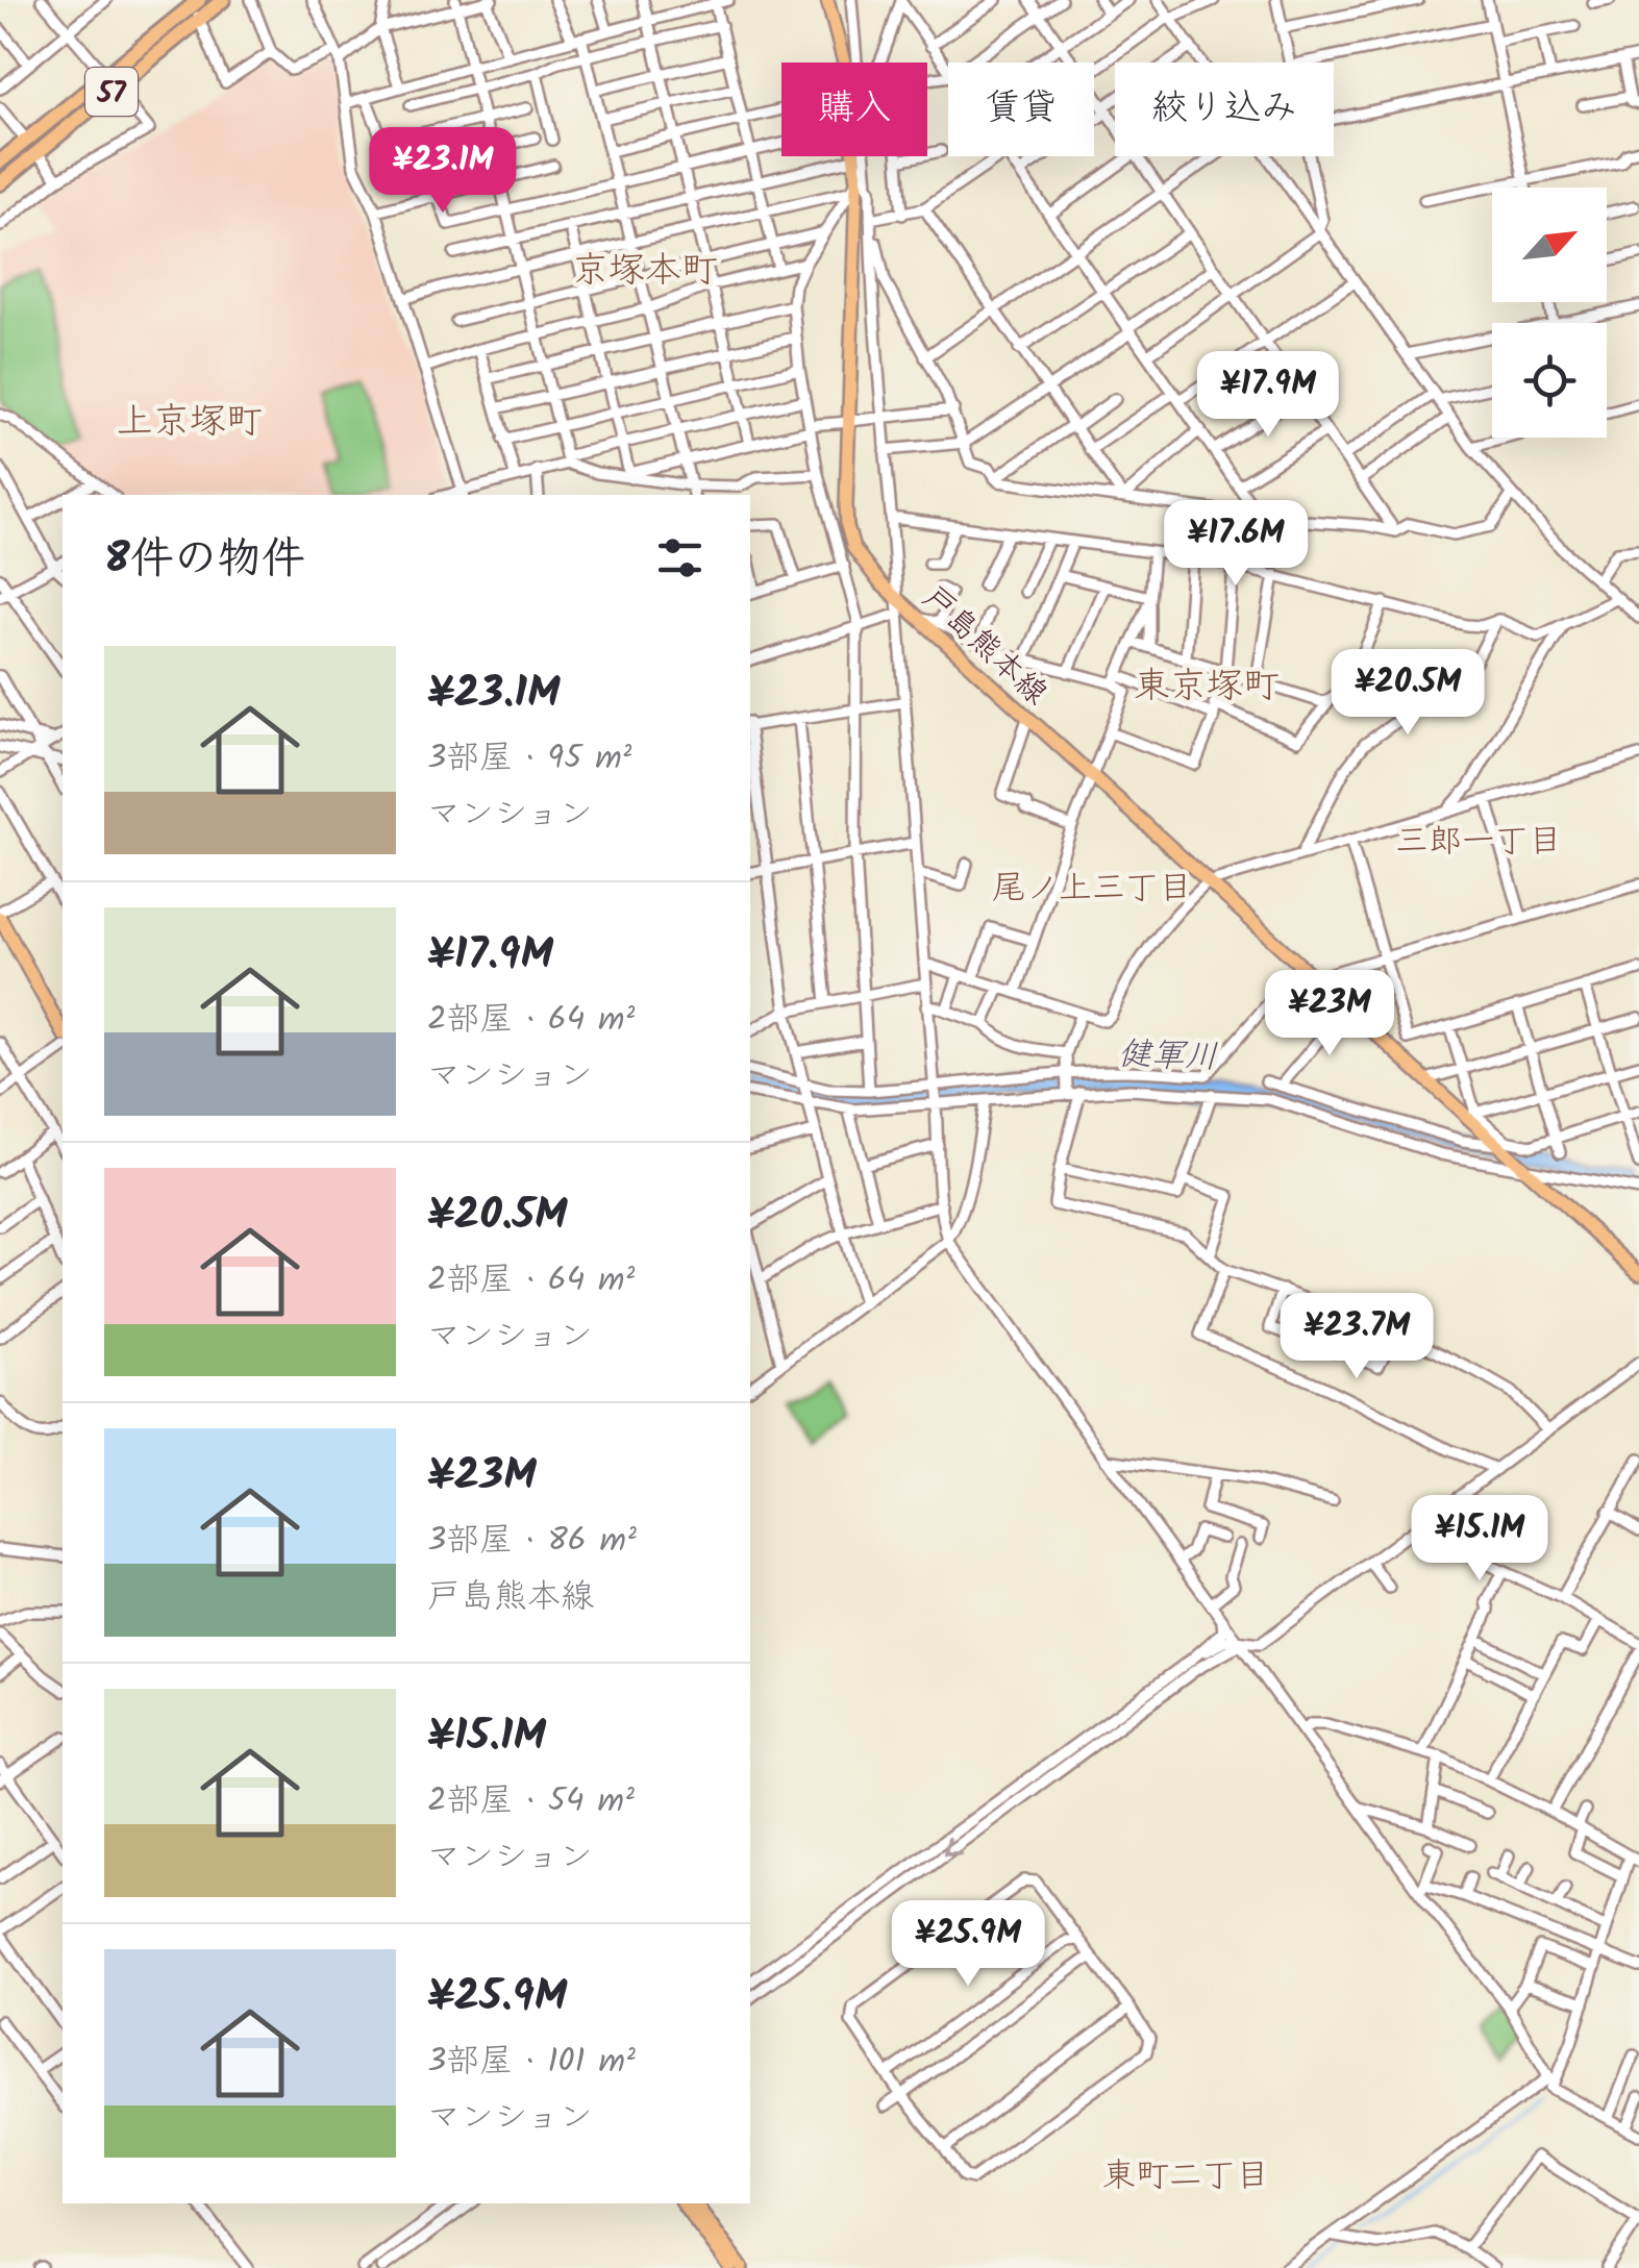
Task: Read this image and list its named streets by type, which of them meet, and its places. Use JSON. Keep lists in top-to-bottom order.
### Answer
{
  "streets": {
    "highway": ["57"],
    "main road": ["戸島熊本線"]
  },
  "districts": [
    "京塚本町",
    "上京塚町",
    "東京塚町",
    "三郎一丁目",
    "尾ノ上三丁目",
    "東町二丁目"
  ],
  "water": ["健軍川"],
  "north": "top right",
  "page": {
    "chip": ["購入", "賃貸", "絞り込み"],
    "price": [
      "¥23.1M",
      "¥17.9M",
      "¥17.6M",
      "¥20.5M",
      "¥23M",
      "¥23.7M",
      "¥15.1M",
      "¥25.9M"
    ],
    "heading": "8件の物件",
    "list": [
      {
        "name": "¥23.1M",
        "note": "3部屋 · 95 m² · マンション"
      },
      {
        "name": "¥17.9M",
        "note": "2部屋 · 64 m² · マンション"
      },
      {
        "name": "¥20.5M",
        "note": "2部屋 · 64 m² · マンション"
      },
      {
        "name": "¥23M",
        "note": "3部屋 · 86 m² · 戸島熊本線"
      },
      {
        "name": "¥15.1M",
        "note": "2部屋 · 54 m² · マンション"
      },
      {
        "name": "¥25.9M",
        "note": "3部屋 · 101 m² · マンション"
      }
    ]
  }
}
